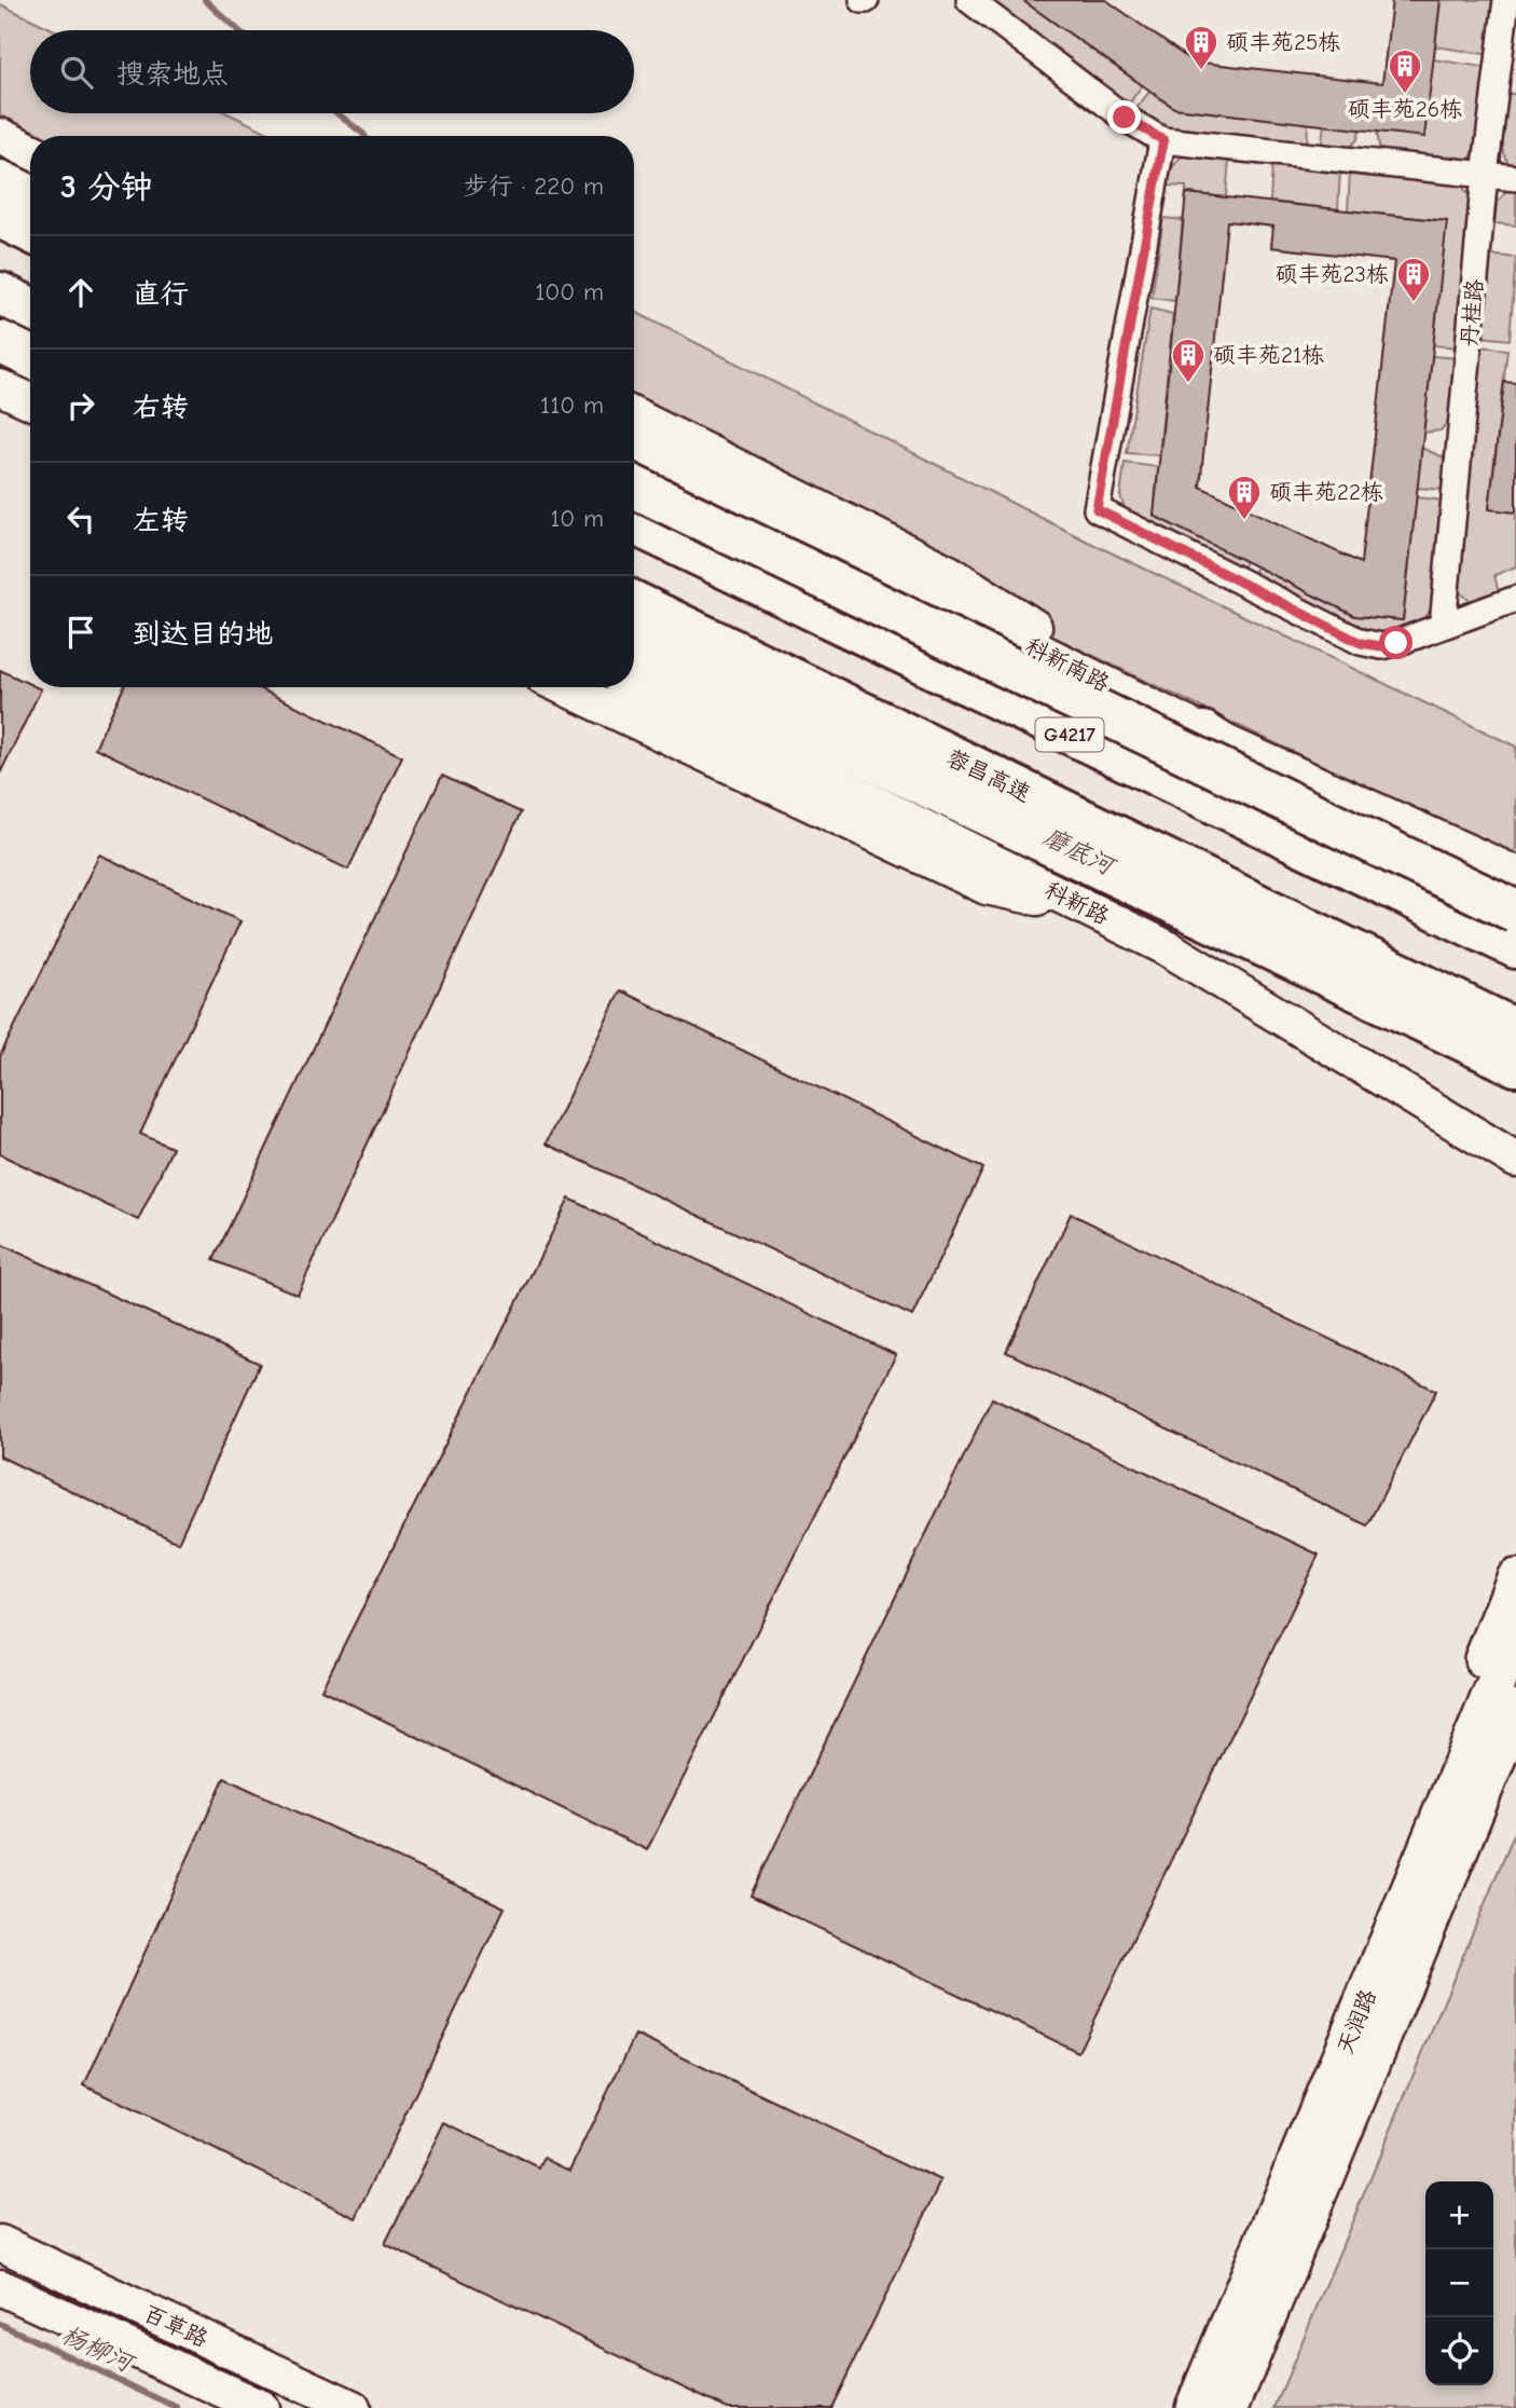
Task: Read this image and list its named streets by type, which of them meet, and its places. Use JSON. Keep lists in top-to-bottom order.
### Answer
{
  "streets": {
    "highway": ["G4217", "蓉昌高速"],
    "main road": [
      "科新南路",
      "科新路",
      "天润路",
      "百草路"
    ],
    "street": ["丹桂路"]
  },
  "water": ["磨底河", "杨柳河"],
  "places": {
    "building": [
      "硕丰苑25栋",
      "硕丰苑26栋",
      "硕丰苑23栋",
      "硕丰苑21栋",
      "硕丰苑22栋"
    ]
  },
  "page": {
    "search": "搜索地点",
    "heading": ["3 分钟", "步行 · 220 m"],
    "list": [
      ["直行", "100 m"],
      ["右转", "110 m"],
      ["左转", "10 m"],
      "到达目的地"
    ],
    "map_buttons": ["+", "−"]
  }
}
